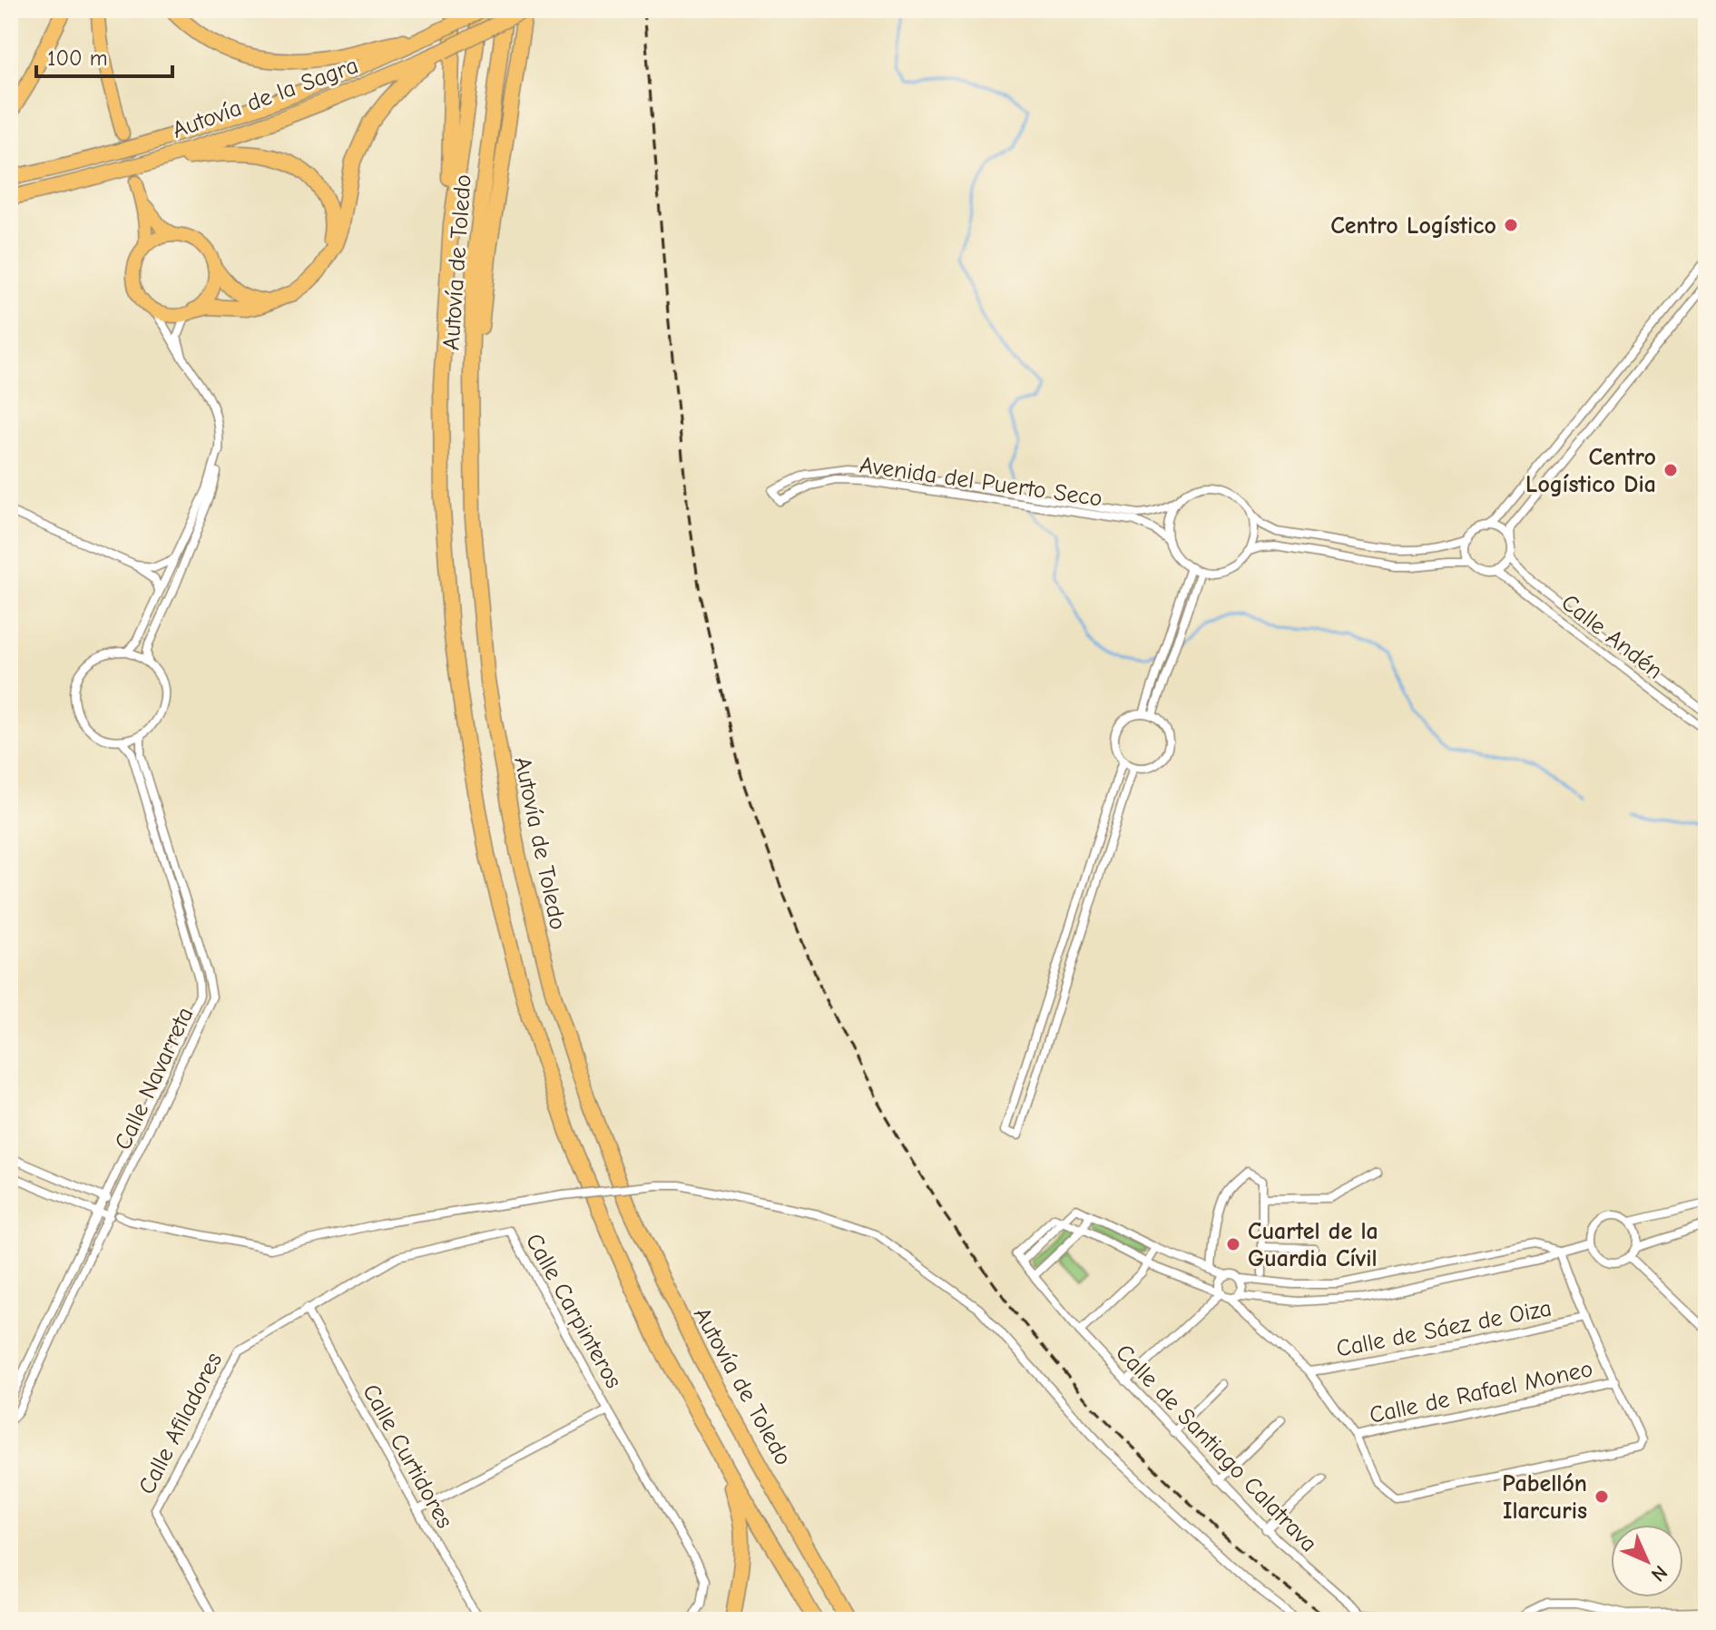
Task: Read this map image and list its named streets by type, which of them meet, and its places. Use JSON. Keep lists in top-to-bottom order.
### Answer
{
  "streets": {
    "highway": ["Autovía de la Sagra", "Autovía de Toledo"],
    "street": [
      "Avenida del Puerto Seco",
      "Calle Andén",
      "Calle Navarreta",
      "Calle Carpinteros",
      "Calle de Sáez de Oiza",
      "Calle de Rafael Moneo",
      "Calle Afiladores",
      "Calle de Santiago Calatrava",
      "Calle Curtidores"
    ]
  },
  "crossings": [
    ["Autovía de la Sagra", "Autovía de Toledo"],
    ["Avenida del Puerto Seco", "Calle Andén"],
    ["Calle Carpinteros", "Calle Afiladores"],
    ["Calle Carpinteros", "Calle Curtidores"],
    ["Calle Afiladores", "Calle Curtidores"]
  ],
  "places": [
    "Centro Logístico",
    "Centro Logístico Dia",
    "Cuartel de la Guardia Cívil",
    "Pabellón Ilarcuris"
  ],
  "scale_bar": "100 m",
  "north": "bottom right"
}
